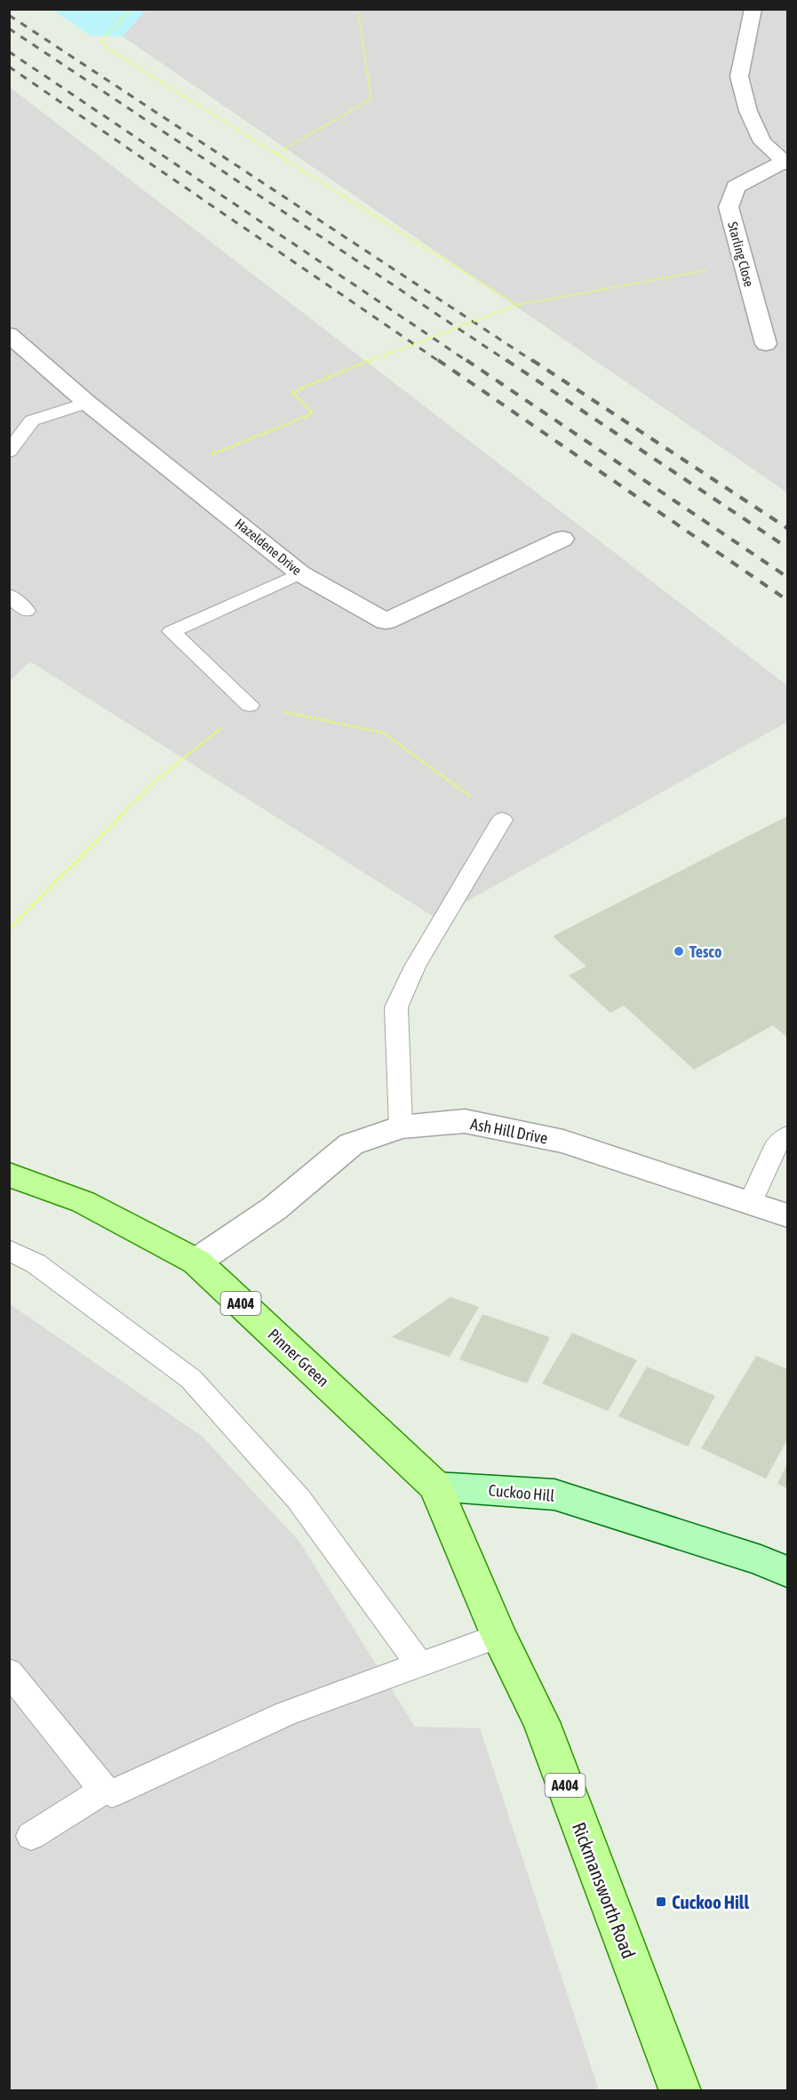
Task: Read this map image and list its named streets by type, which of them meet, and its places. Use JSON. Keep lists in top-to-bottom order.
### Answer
{
  "streets": {
    "main road": [
      "A404",
      "Pinner Green",
      "Cuckoo Hill",
      "Rickmansworth Road"
    ],
    "street": ["Starling Close", "Hazeldene Drive", "Ash Hill Drive"]
  },
  "crossings": [
    ["Ash Hill Drive", "Pinner Green"],
    ["Pinner Green", "Cuckoo Hill"],
    ["Pinner Green", "Rickmansworth Road"],
    ["Cuckoo Hill", "Rickmansworth Road"]
  ],
  "places": {
    "other": ["Tesco"],
    "transit": ["Cuckoo Hill"]
  }
}
